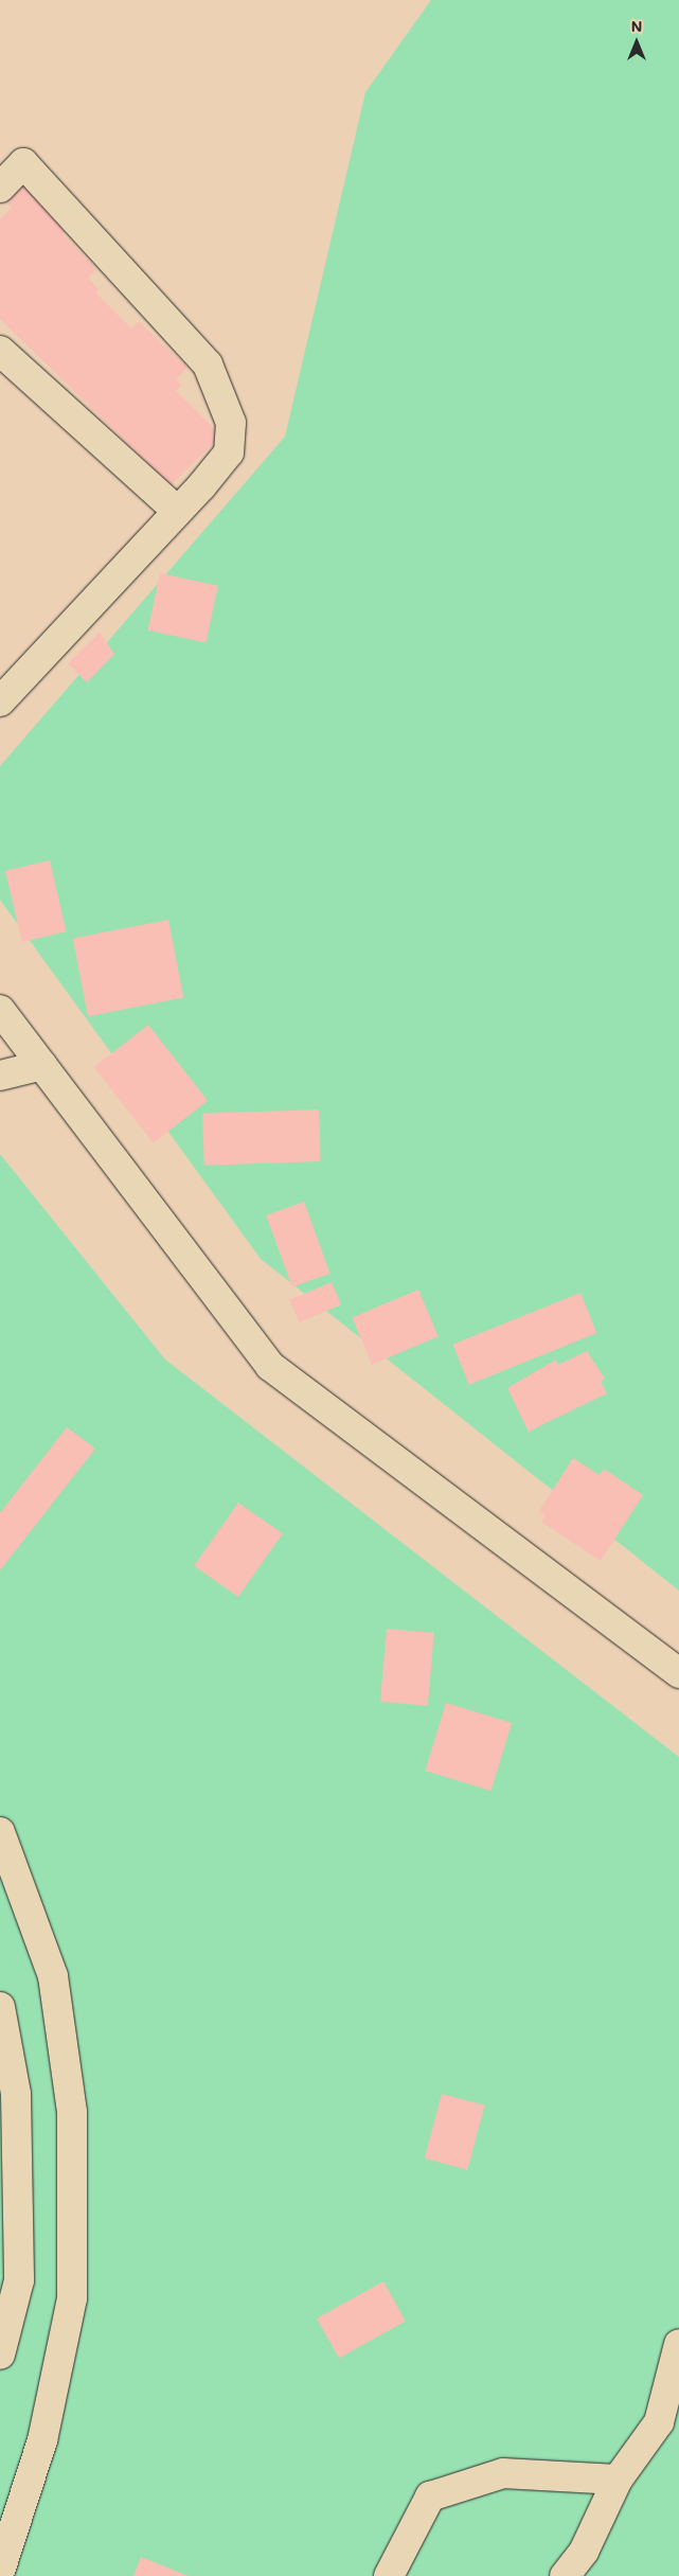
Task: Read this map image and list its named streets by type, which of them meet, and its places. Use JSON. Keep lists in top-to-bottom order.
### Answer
{
  "north": "top"
}
